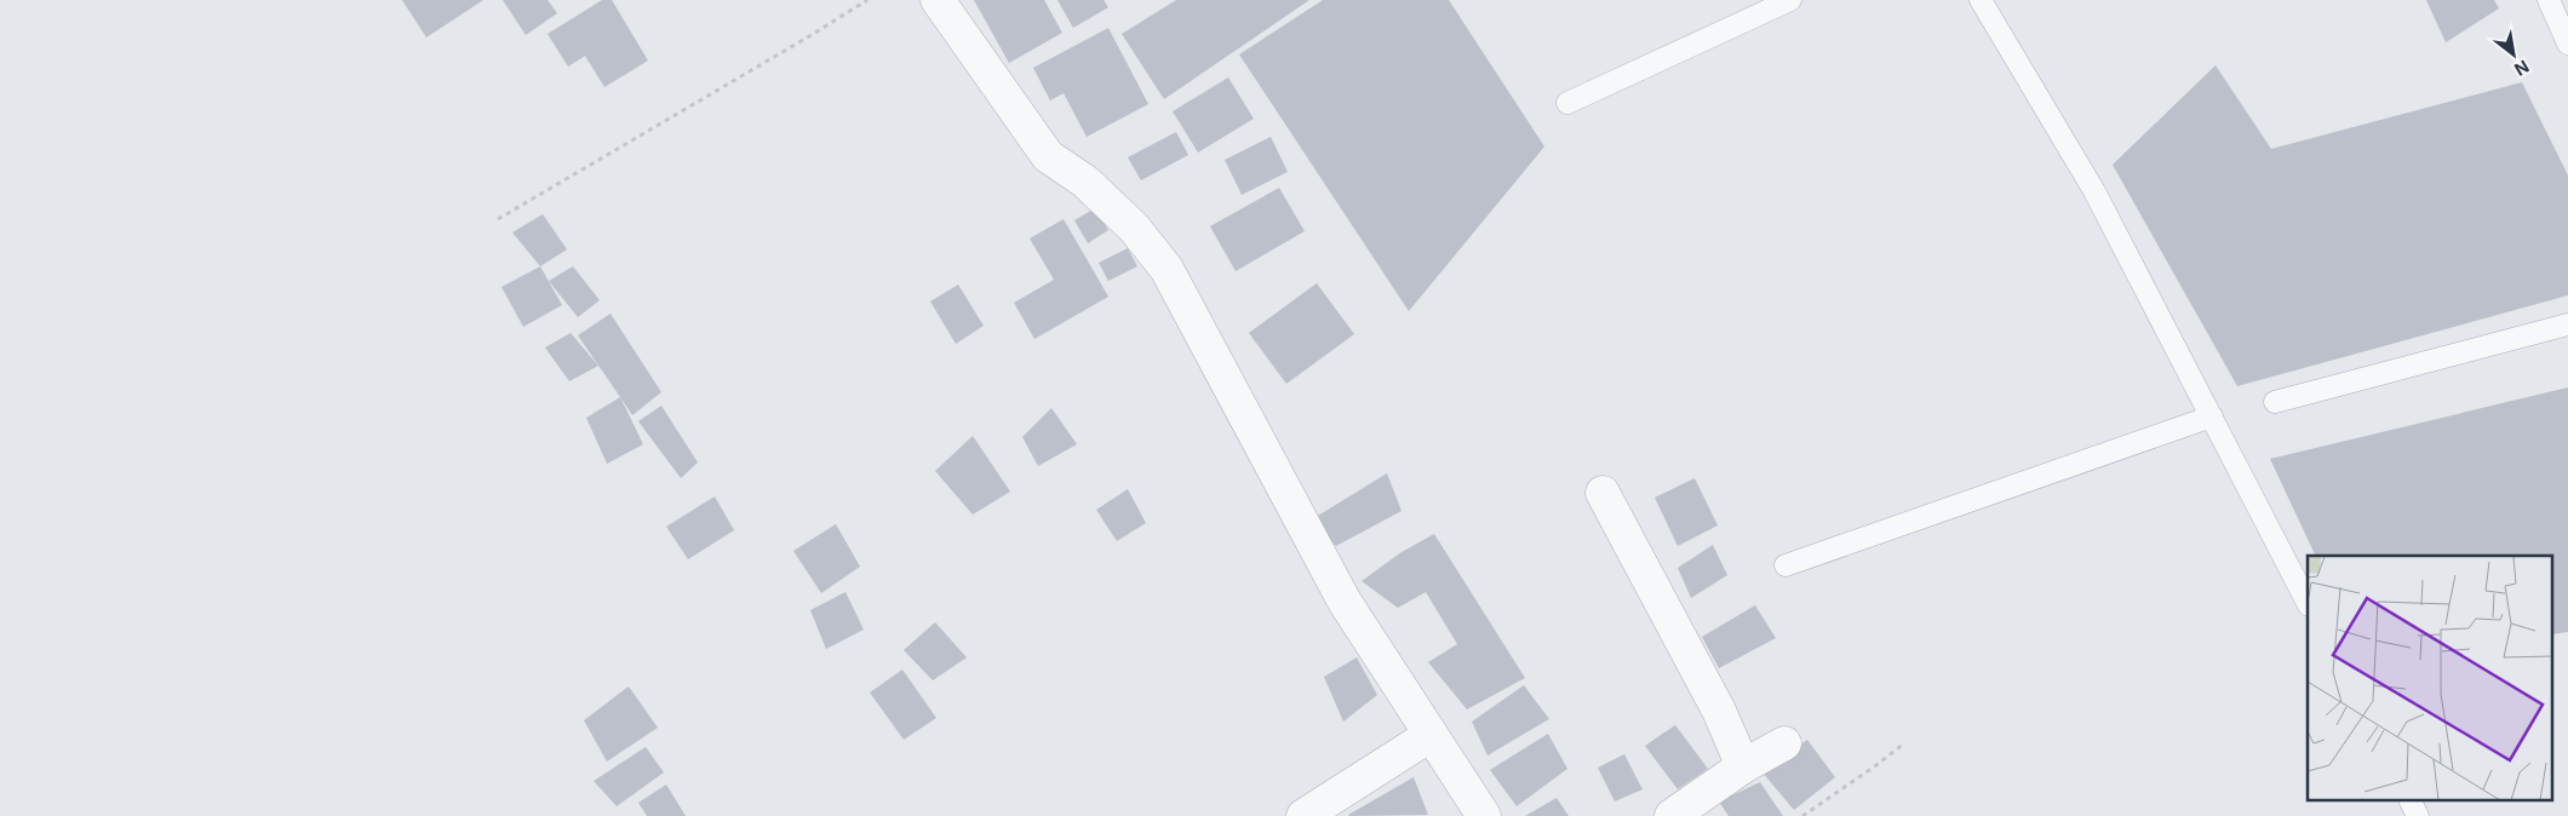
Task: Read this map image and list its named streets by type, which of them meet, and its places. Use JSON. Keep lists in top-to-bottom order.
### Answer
{
  "north": "bottom right"
}
